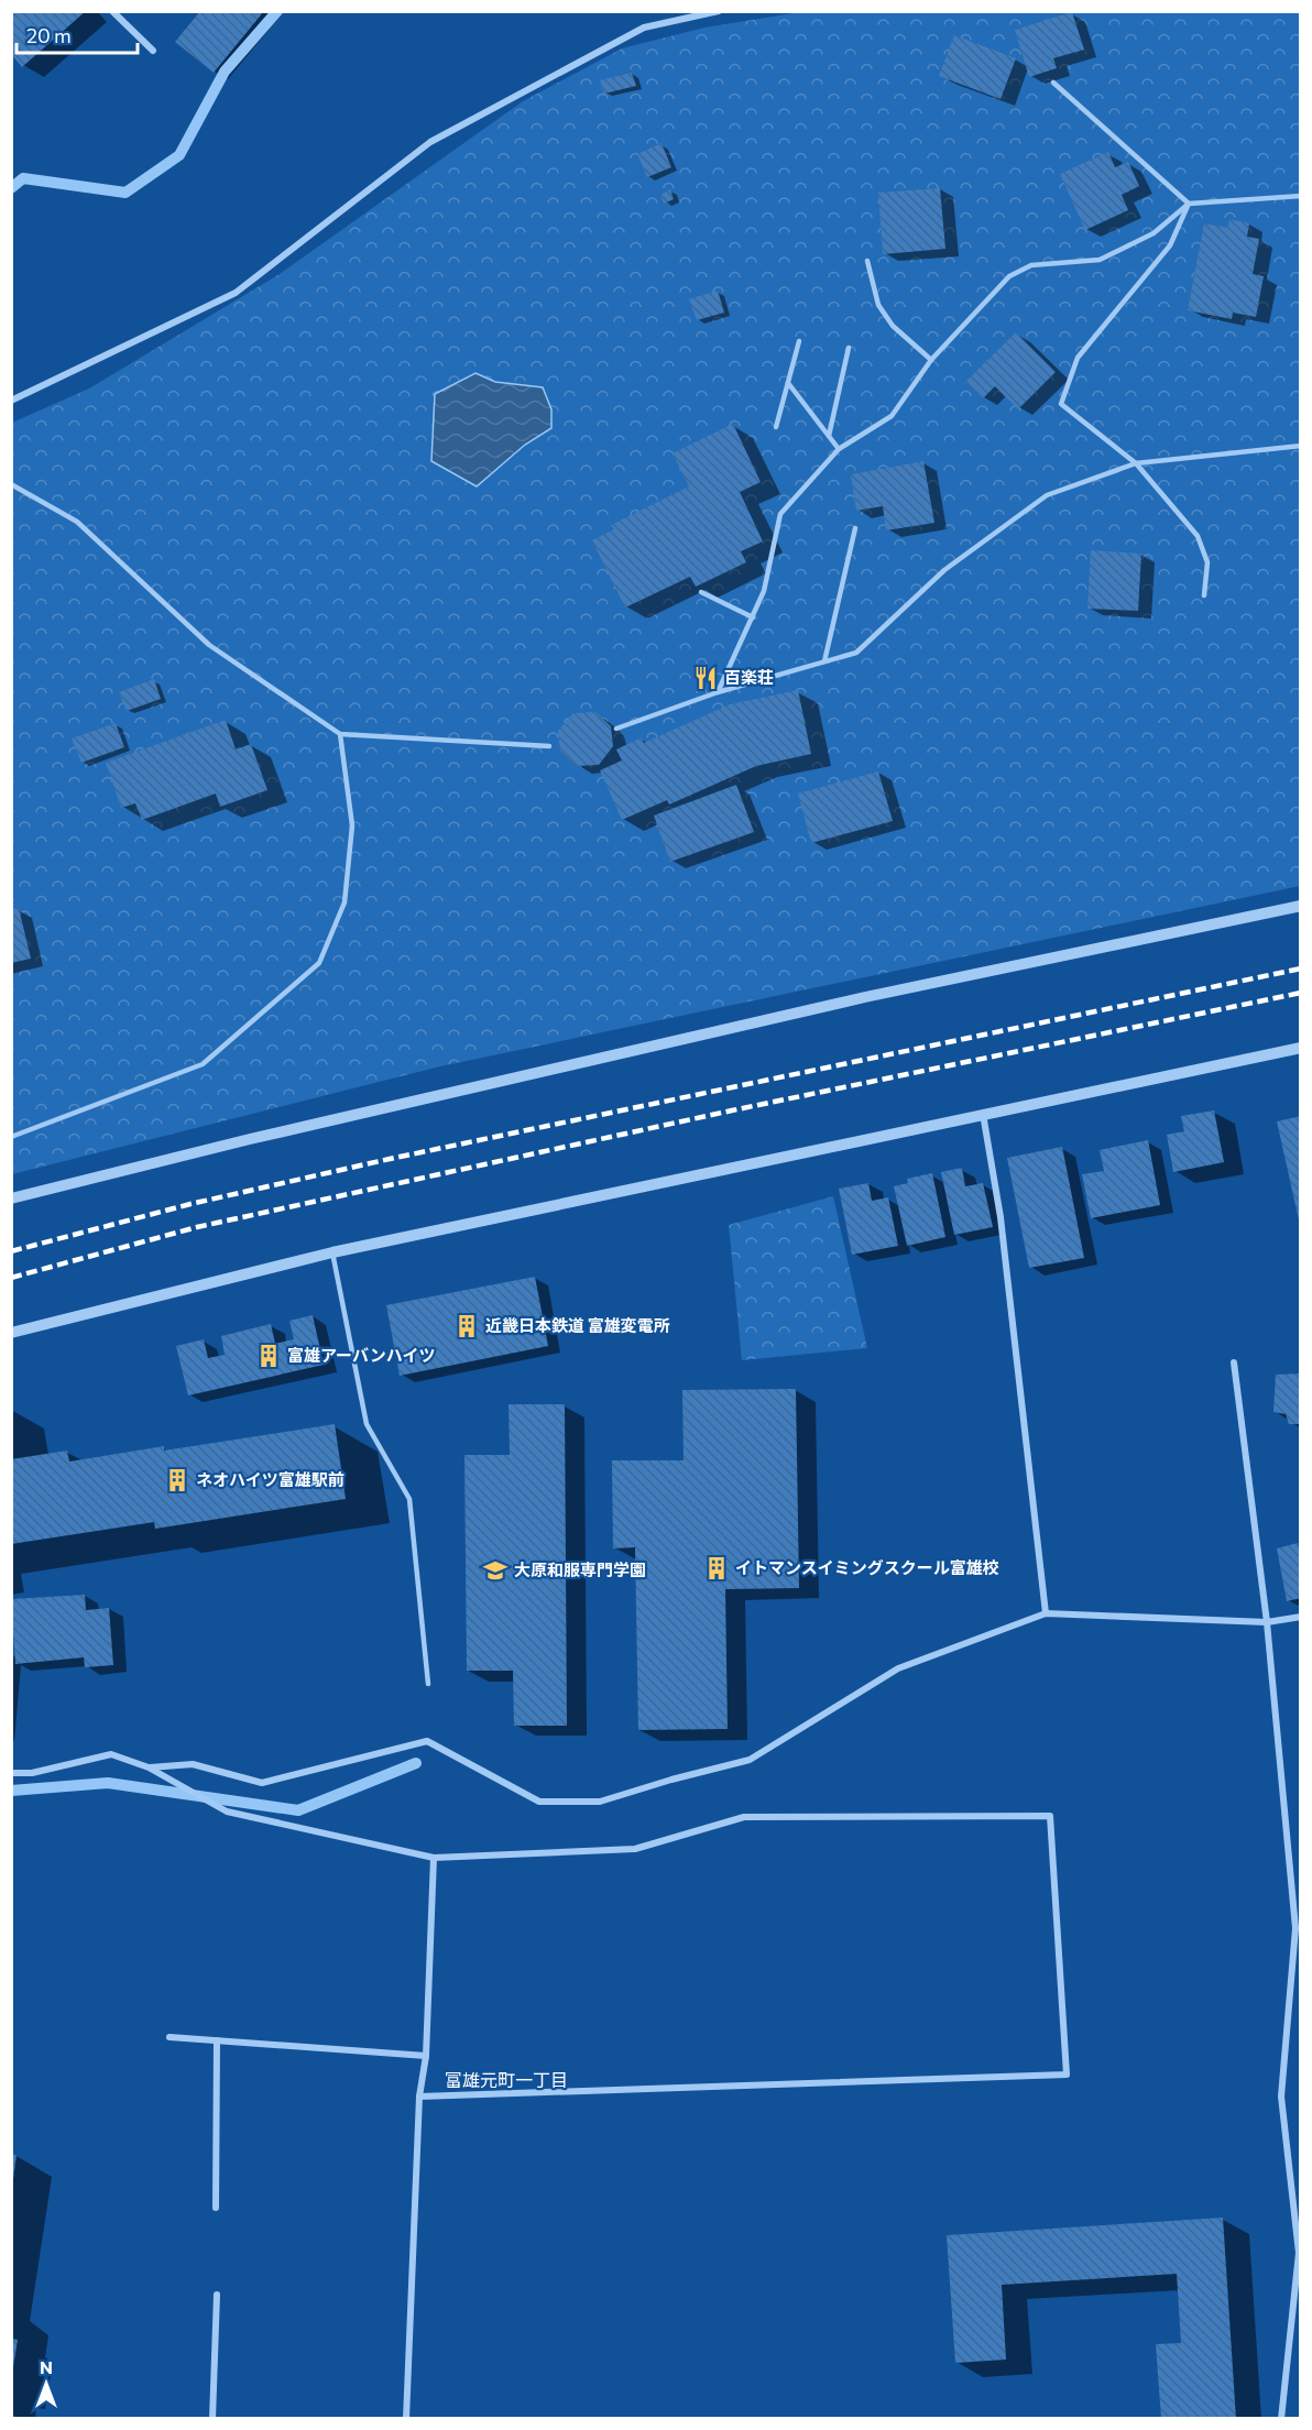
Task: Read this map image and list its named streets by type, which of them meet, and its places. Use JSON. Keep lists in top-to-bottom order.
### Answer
{
  "districts": ["富雄元町一丁目"],
  "places": {
    "restaurant": ["百楽荘"],
    "building": [
      "近畿日本鉄道 富雄変電所",
      "富雄アーバンハイツ",
      "ネオハイツ富雄駅前",
      "イトマンスイミングスクール富雄校"
    ],
    "school or university": ["大原和服専門学園"]
  },
  "scale_bar": "20 m",
  "north": "top"
}
